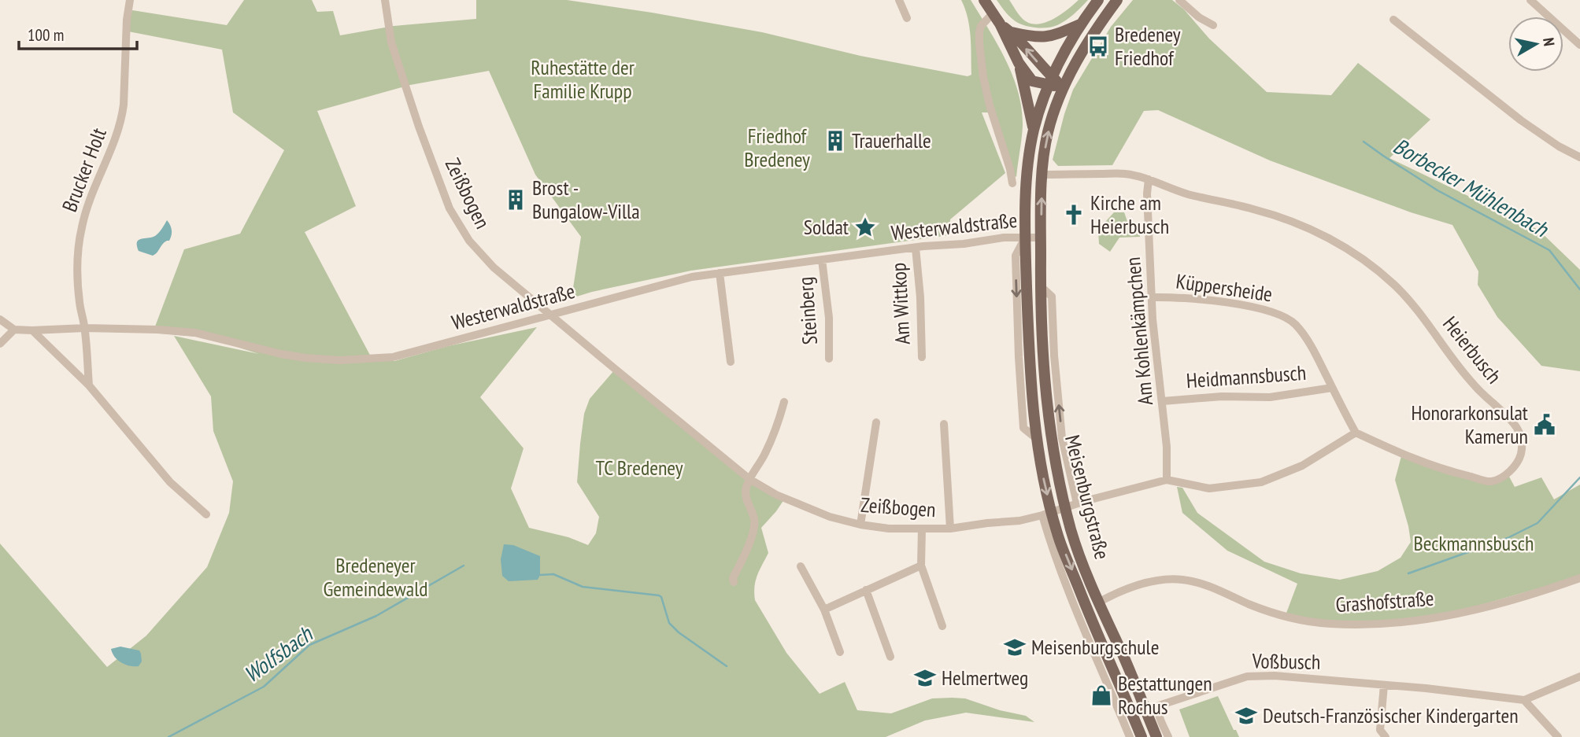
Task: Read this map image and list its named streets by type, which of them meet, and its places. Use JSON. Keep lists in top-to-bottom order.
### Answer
{
  "streets": {
    "main road": ["Meisenburgstraße"],
    "street": [
      "Brucker Holt",
      "Zeißbogen",
      "Westerwaldstraße",
      "Küppersheide",
      "Am Wittkop",
      "Steinberg",
      "Am Kohlenkämpchen",
      "Heierbusch",
      "Heidmannsbusch",
      "Grashofstraße",
      "Voßbusch"
    ]
  },
  "crossings": [
    ["Brucker Holt", "Westerwaldstraße"],
    ["Zeißbogen", "Westerwaldstraße"],
    ["Zeißbogen", "Meisenburgstraße"],
    ["Westerwaldstraße", "Am Wittkop"],
    ["Westerwaldstraße", "Steinberg"],
    ["Westerwaldstraße", "Meisenburgstraße"],
    ["Küppersheide", "Am Kohlenkämpchen"],
    ["Küppersheide", "Heierbusch"],
    ["Küppersheide", "Heidmannsbusch"],
    ["Am Kohlenkämpchen", "Heierbusch"],
    ["Am Kohlenkämpchen", "Heidmannsbusch"],
    ["Heierbusch", "Meisenburgstraße"],
    ["Meisenburgstraße", "Grashofstraße"]
  ],
  "water": ["Borbecker Mühlenbach", "Wolfsbach"],
  "parks": [
    "Ruhestätte der Familie Krupp",
    "Friedhof Bredeney",
    "TC Bredeney",
    "Beckmannsbusch",
    "Bredeneyer Gemeindewald"
  ],
  "places": {
    "bus stop": ["Bredeney Friedhof"],
    "building": ["Trauerhalle", "Brost - Bungalow-Villa"],
    "church": ["Kirche am Heierbusch"],
    "place": ["Soldat"],
    "public building": ["Honorarkonsulat Kamerun"],
    "school or university": ["Meisenburgschule", "Helmertweg", "Deutsch-Französischer Kindergarten"],
    "shop": ["Bestattungen Rochus"]
  },
  "scale_bar": "100 m",
  "north": "right"
}
